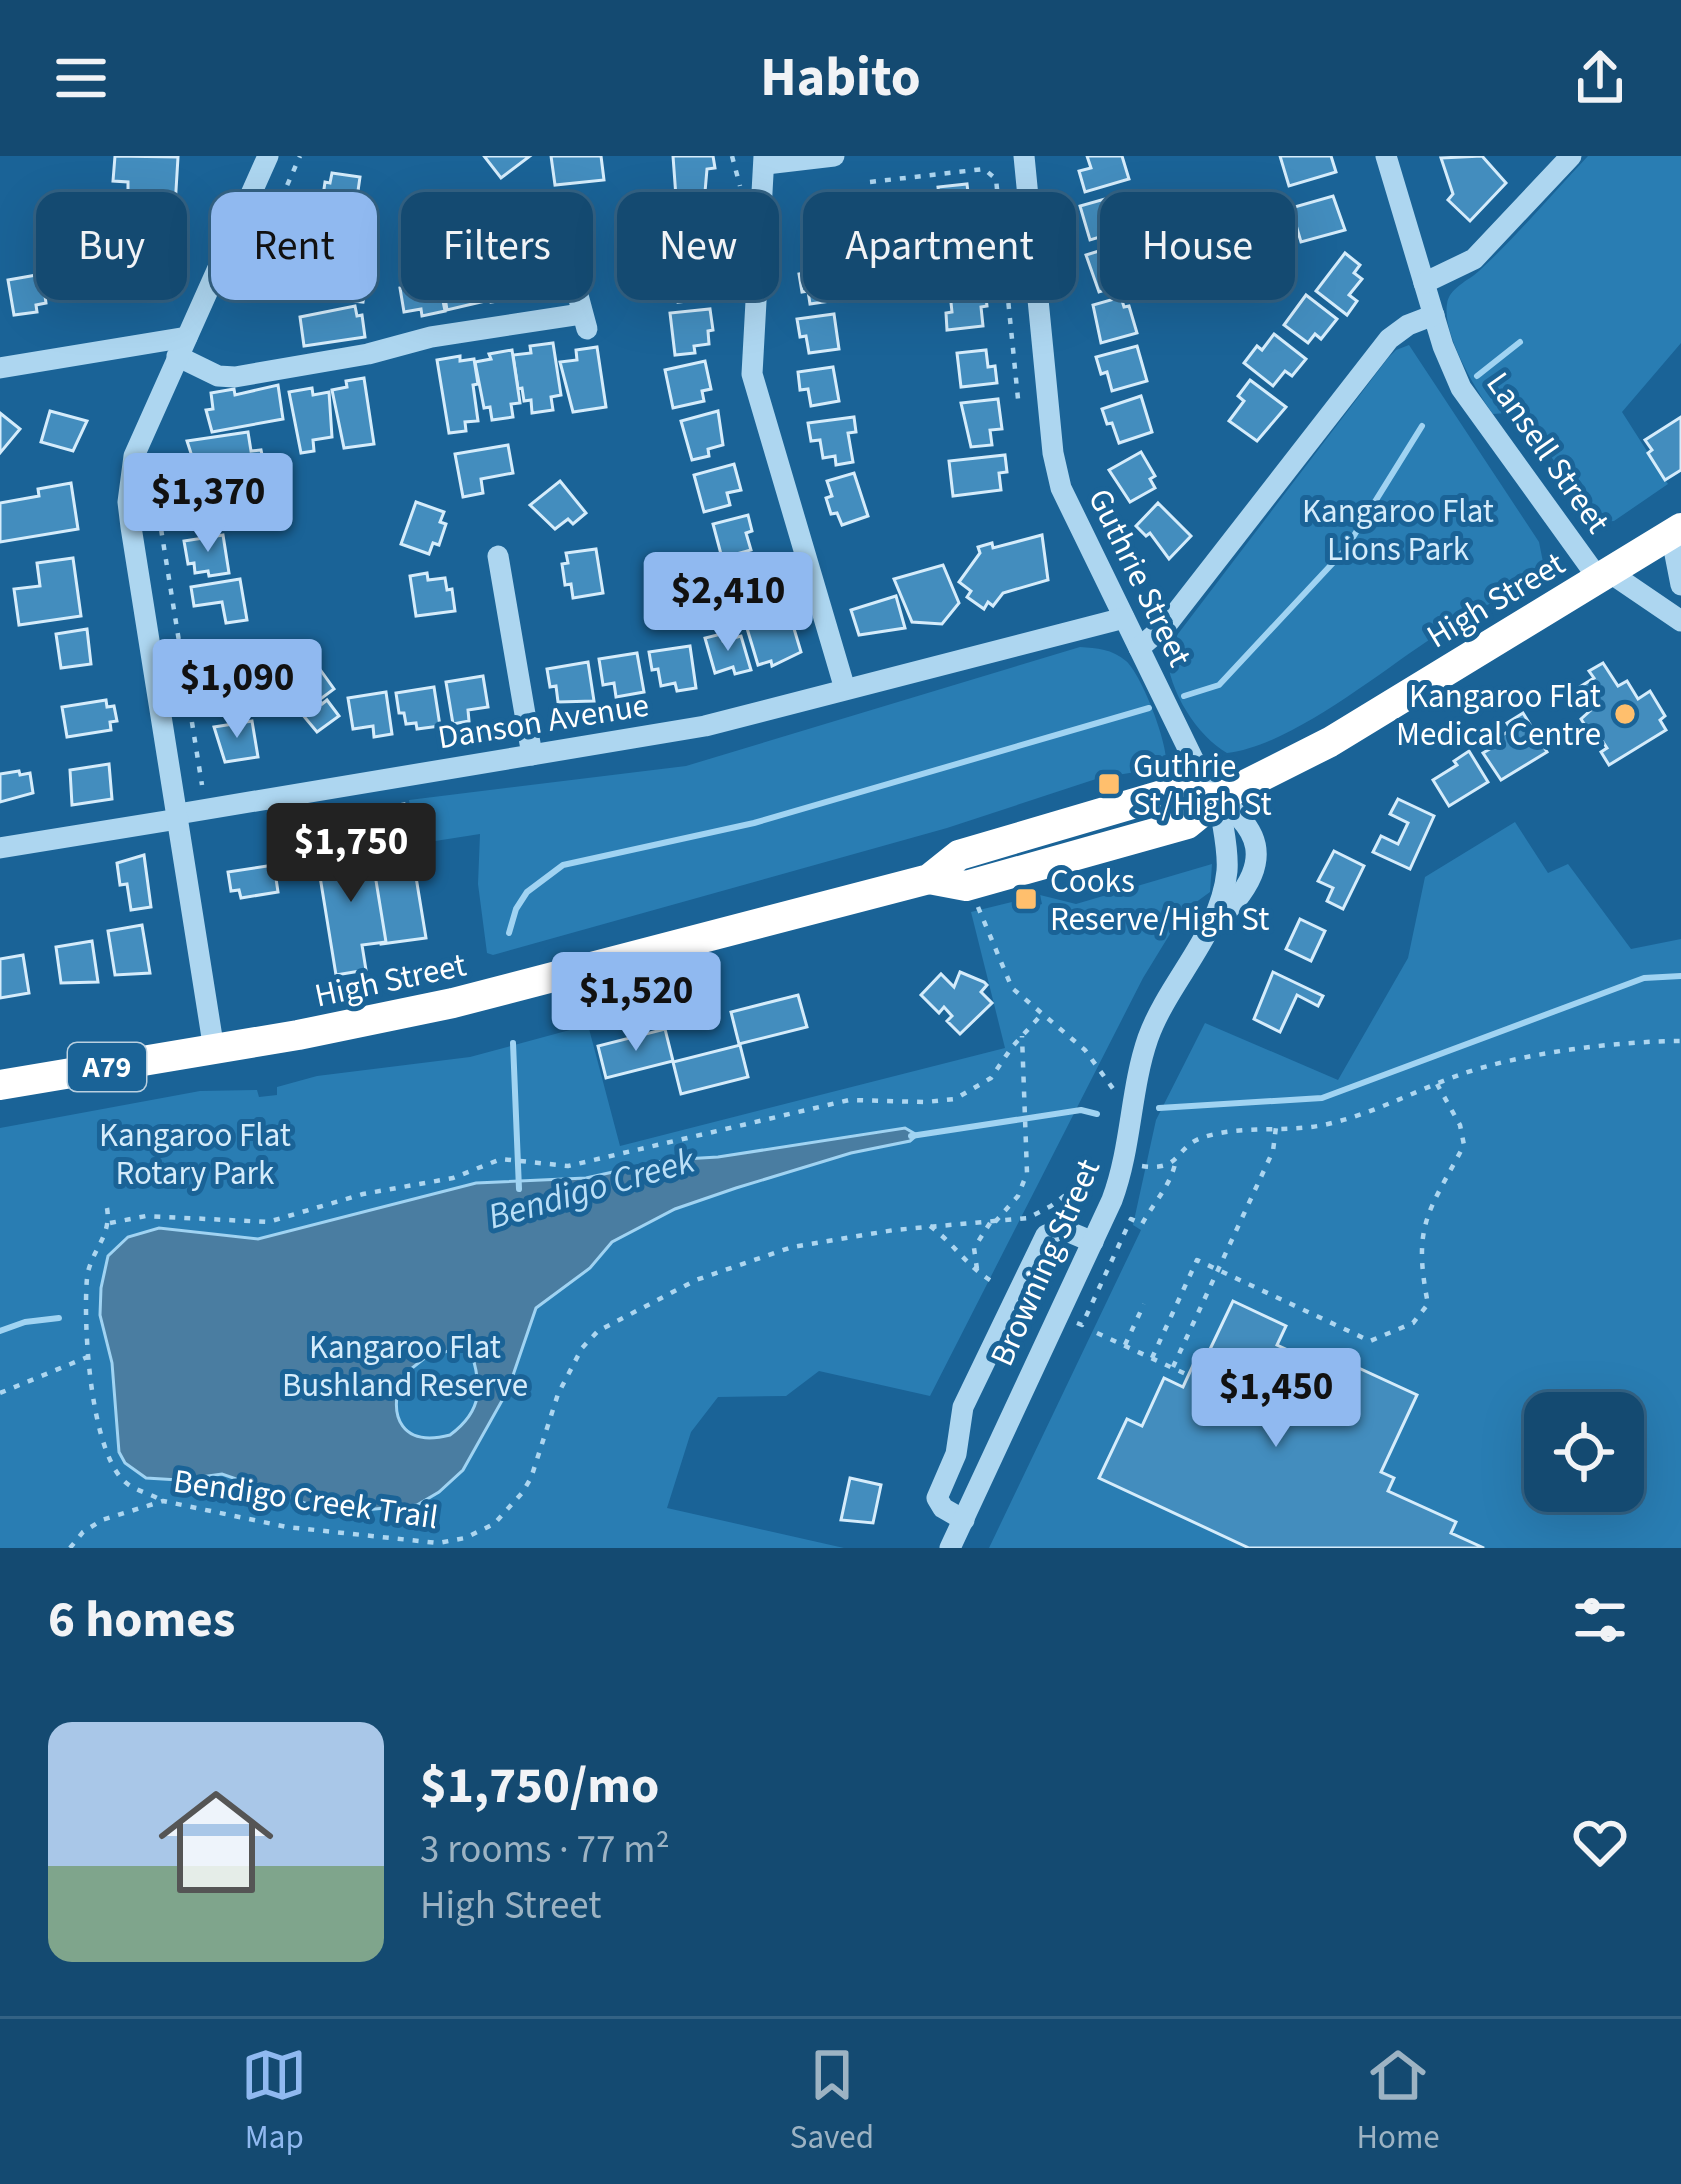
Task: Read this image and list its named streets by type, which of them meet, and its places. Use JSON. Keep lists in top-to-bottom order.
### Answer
{
  "streets": {
    "highway": ["High Street", "A79"],
    "street": [
      "Lansell Street",
      "Guthrie Street",
      "Danson Avenue",
      "Browning Street"
    ],
    "path": ["Bendigo Creek Trail"]
  },
  "crossings": [
    ["Lansell Street", "High Street"],
    ["Guthrie Street", "High Street"],
    ["Guthrie Street", "Danson Avenue"],
    ["Guthrie Street", "Browning Street"],
    ["High Street", "Browning Street"]
  ],
  "water": ["Bendigo Creek"],
  "parks": ["Kangaroo Flat Lions Park", "Kangaroo Flat Rotary Park", "Kangaroo Flat Bushland Reserve"],
  "places": {
    "other": ["Kangaroo Flat Medical Centre"],
    "transit": ["Guthrie St/High St", "Cooks Reserve/High St"]
  },
  "page": {
    "header": "Habito",
    "chip": [
      "Buy",
      "Rent",
      "Filters",
      "New",
      "Apartment",
      "House"
    ],
    "price": [
      "$1,370",
      "$2,410",
      "$1,090",
      "$1,750",
      "$1,520",
      "$1,450"
    ],
    "heading": "6 homes",
    "list": [
      {
        "name": "$1,750/mo",
        "note": "3 rooms · 77 m² · High Street"
      }
    ],
    "tabs": ["Map", "Saved", "Home"]
  }
}
